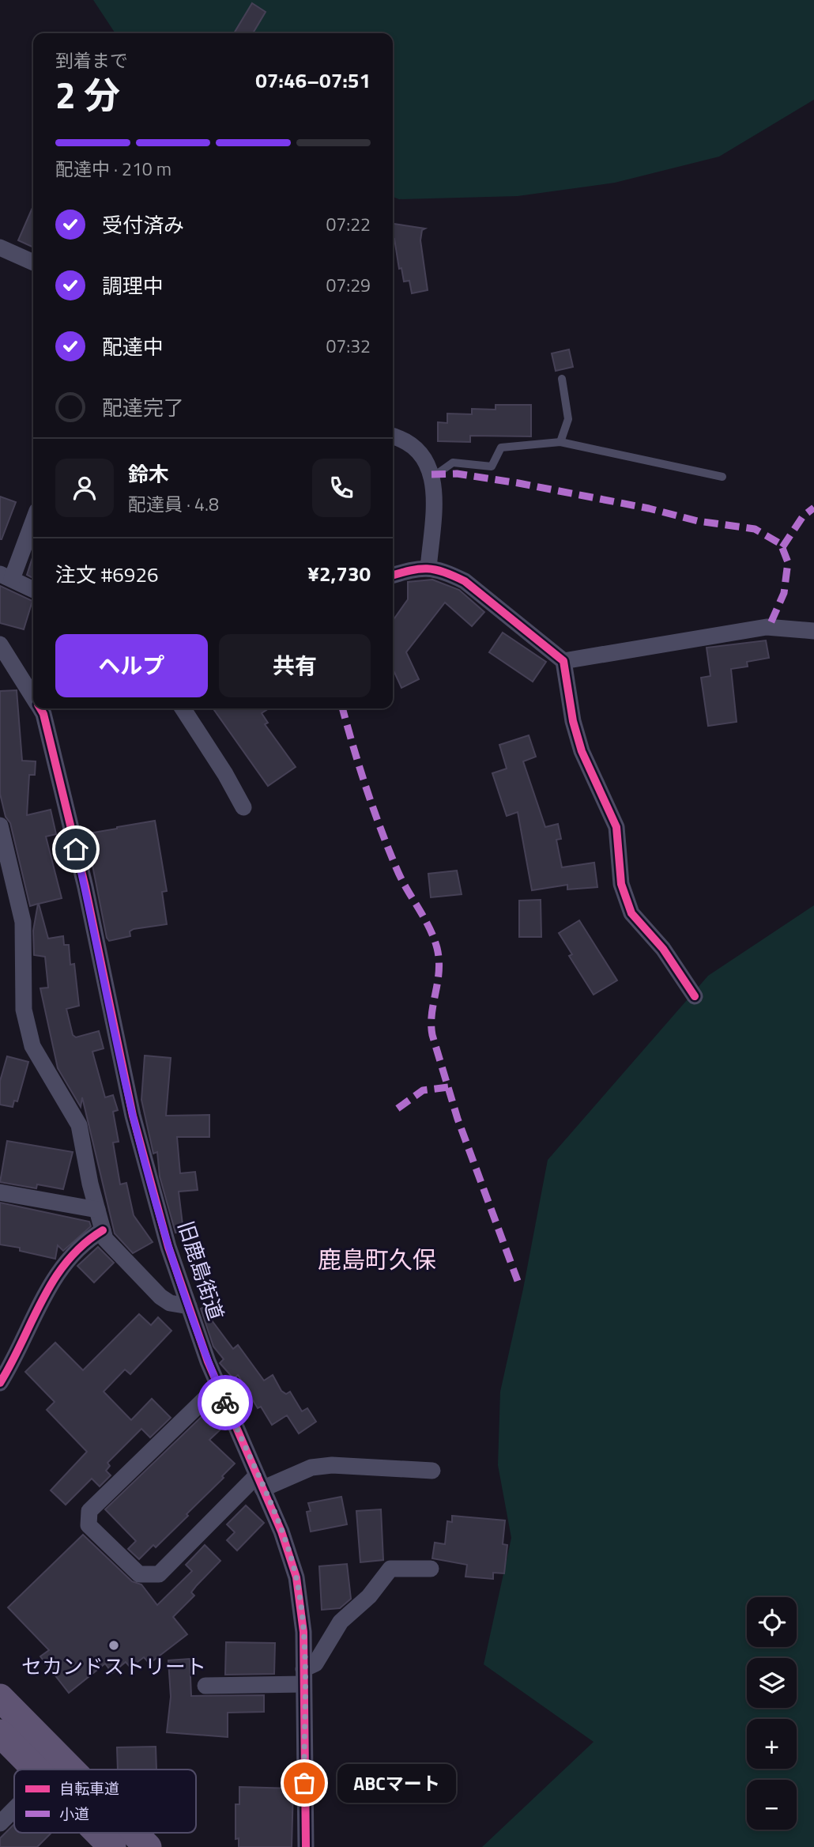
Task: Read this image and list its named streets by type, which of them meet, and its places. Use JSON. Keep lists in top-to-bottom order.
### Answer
{
  "streets": {
    "street": ["旧鹿島街道"]
  },
  "districts": ["鹿島町久保"],
  "places": ["セカンドストリート", "ABCマート"],
  "legend": ["自転車道", "小道"],
  "page": {
    "heading": ["2 分", "到着まで", "07:46–07:51"],
    "panel": [
      "鈴木",
      "配達員 · 4.8",
      "注文 #6926",
      "¥2,730"
    ],
    "bar": "配達中 · 210 m",
    "list": [
      ["受付済み", "07:22"],
      ["調理中", "07:29"],
      ["配達中", "07:32"],
      "配達完了"
    ],
    "buttons": ["ヘルプ", "共有"],
    "map_buttons": ["+", "−"],
    "bubble": "ABCマート"
  }
}
